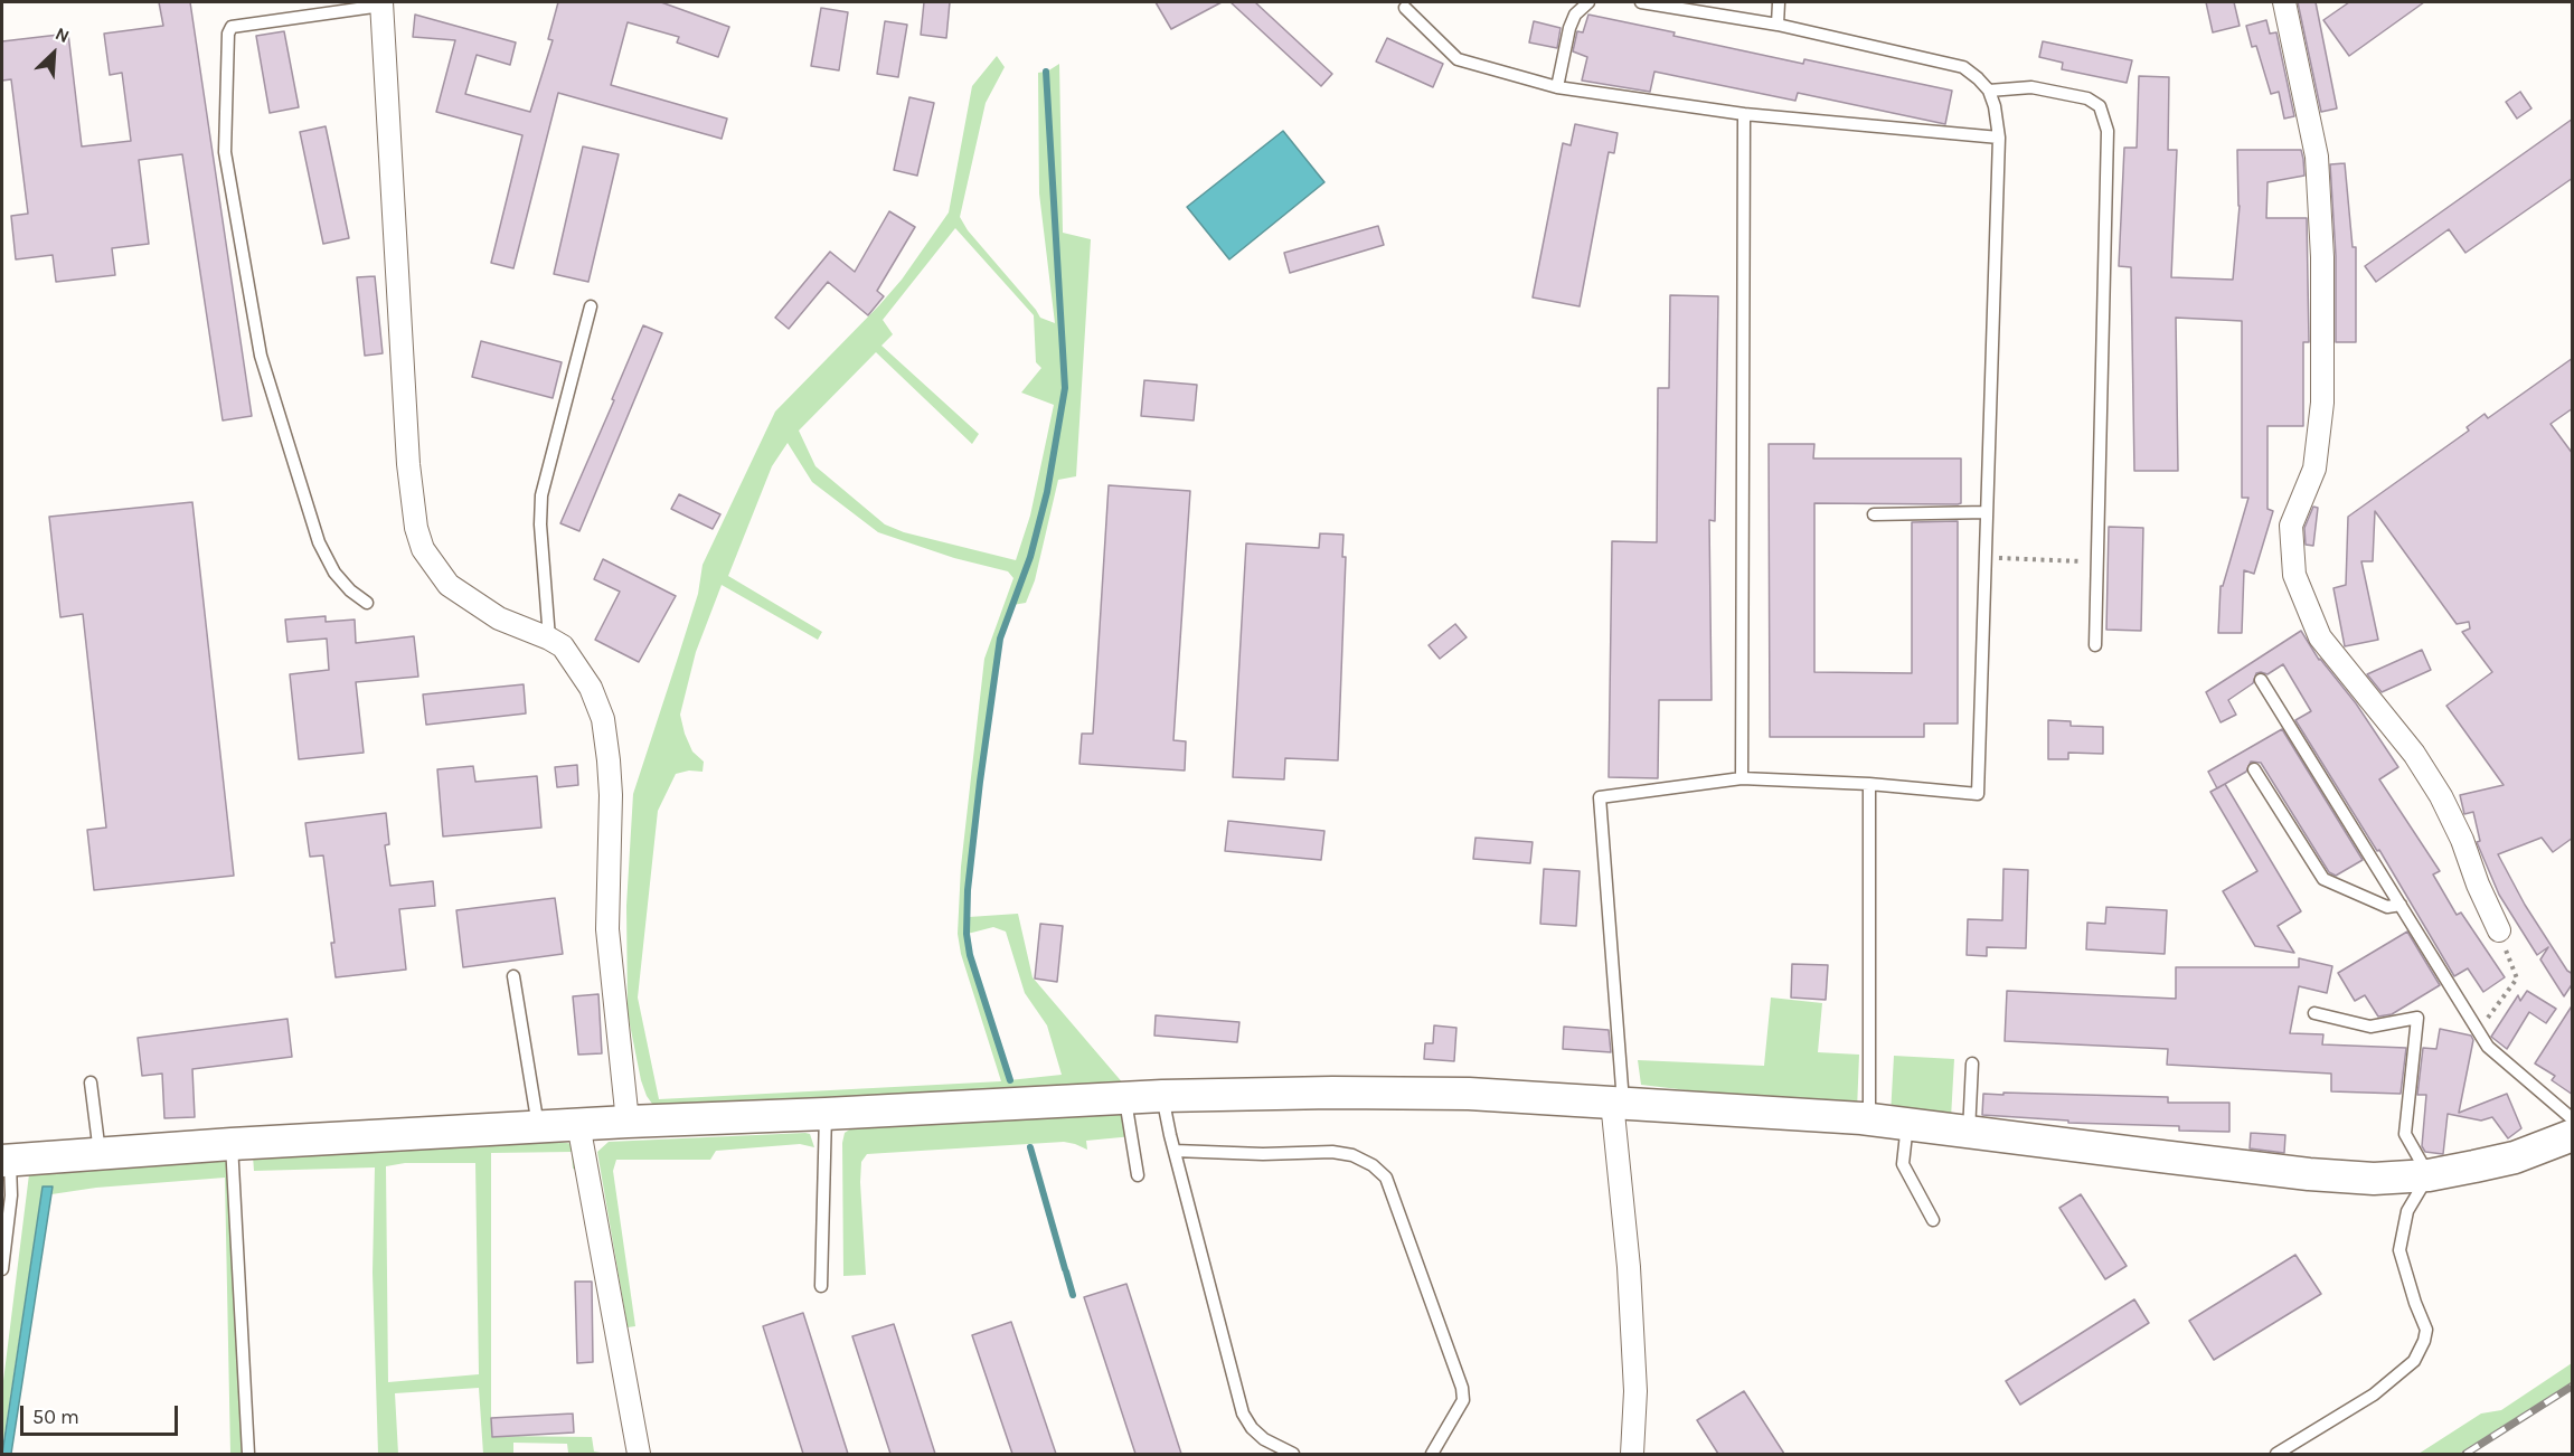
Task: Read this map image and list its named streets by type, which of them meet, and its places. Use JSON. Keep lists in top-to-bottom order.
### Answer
{
  "scale_bar": "50 m",
  "north": "top right"
}
